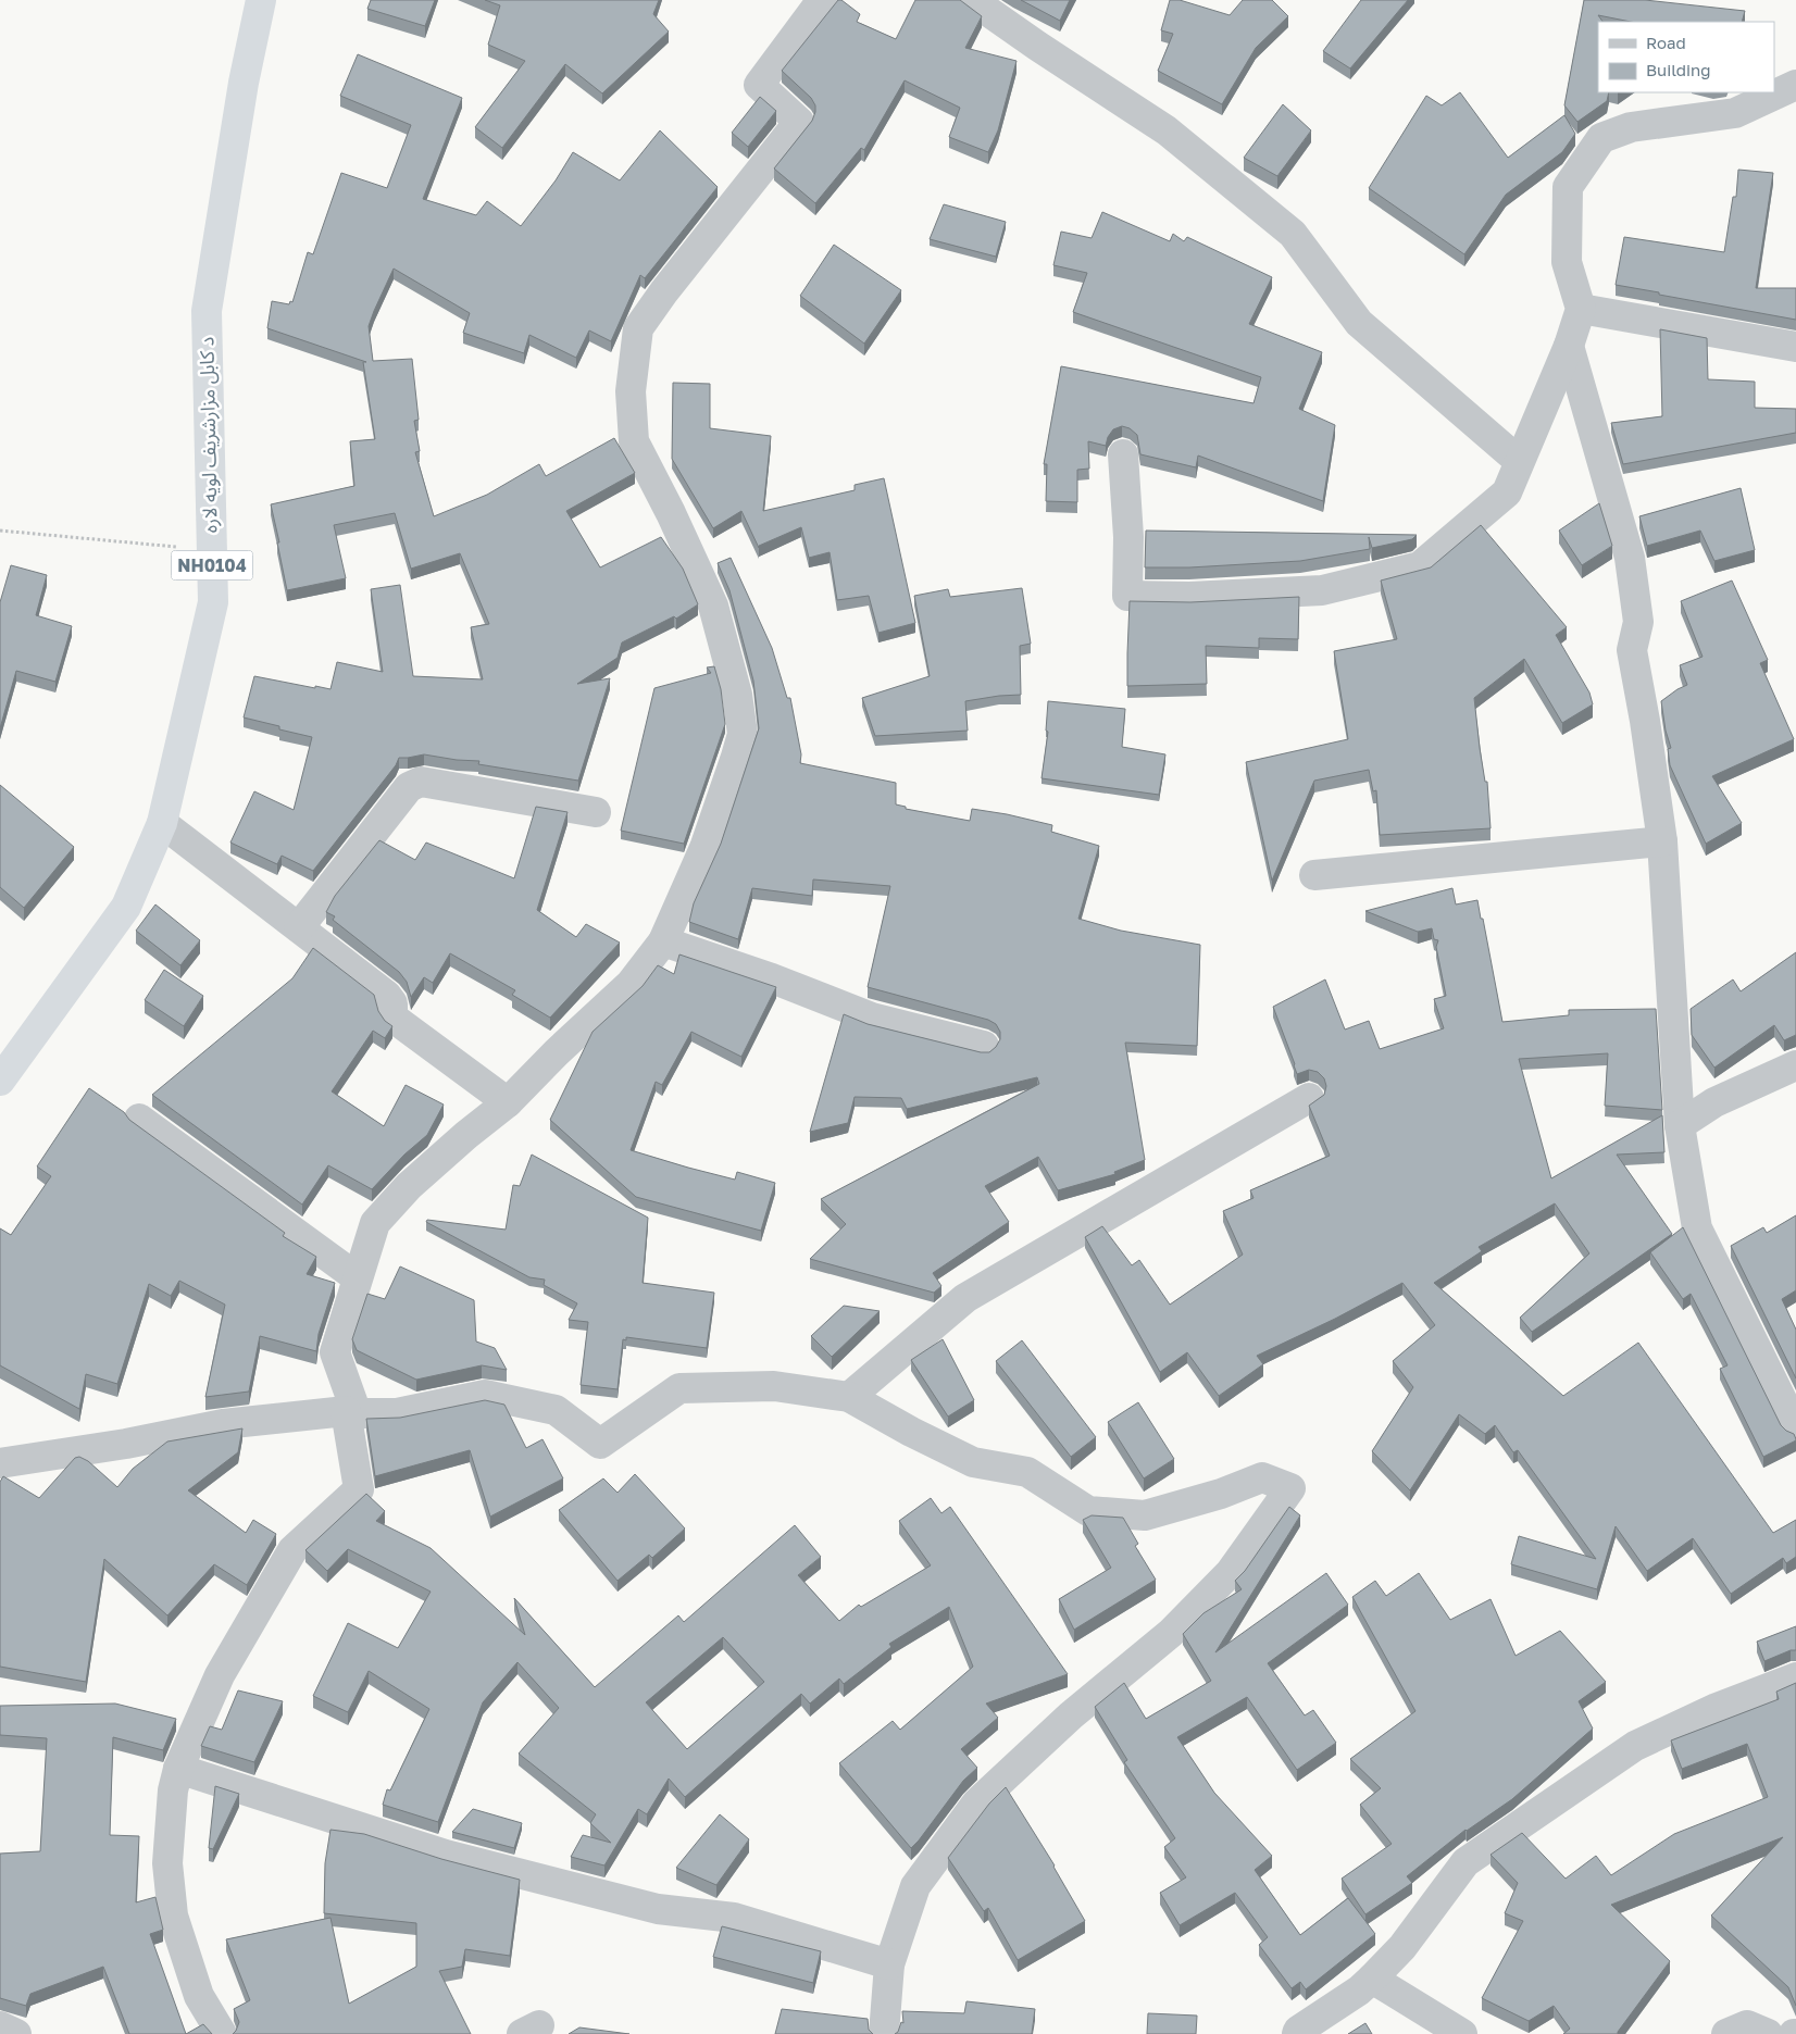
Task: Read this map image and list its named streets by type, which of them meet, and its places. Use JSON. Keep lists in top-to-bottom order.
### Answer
{
  "streets": {
    "highway": ["د کابل مزارشریف لویه لاره", "NH0104"]
  },
  "legend": ["Road", "Building"]
}
